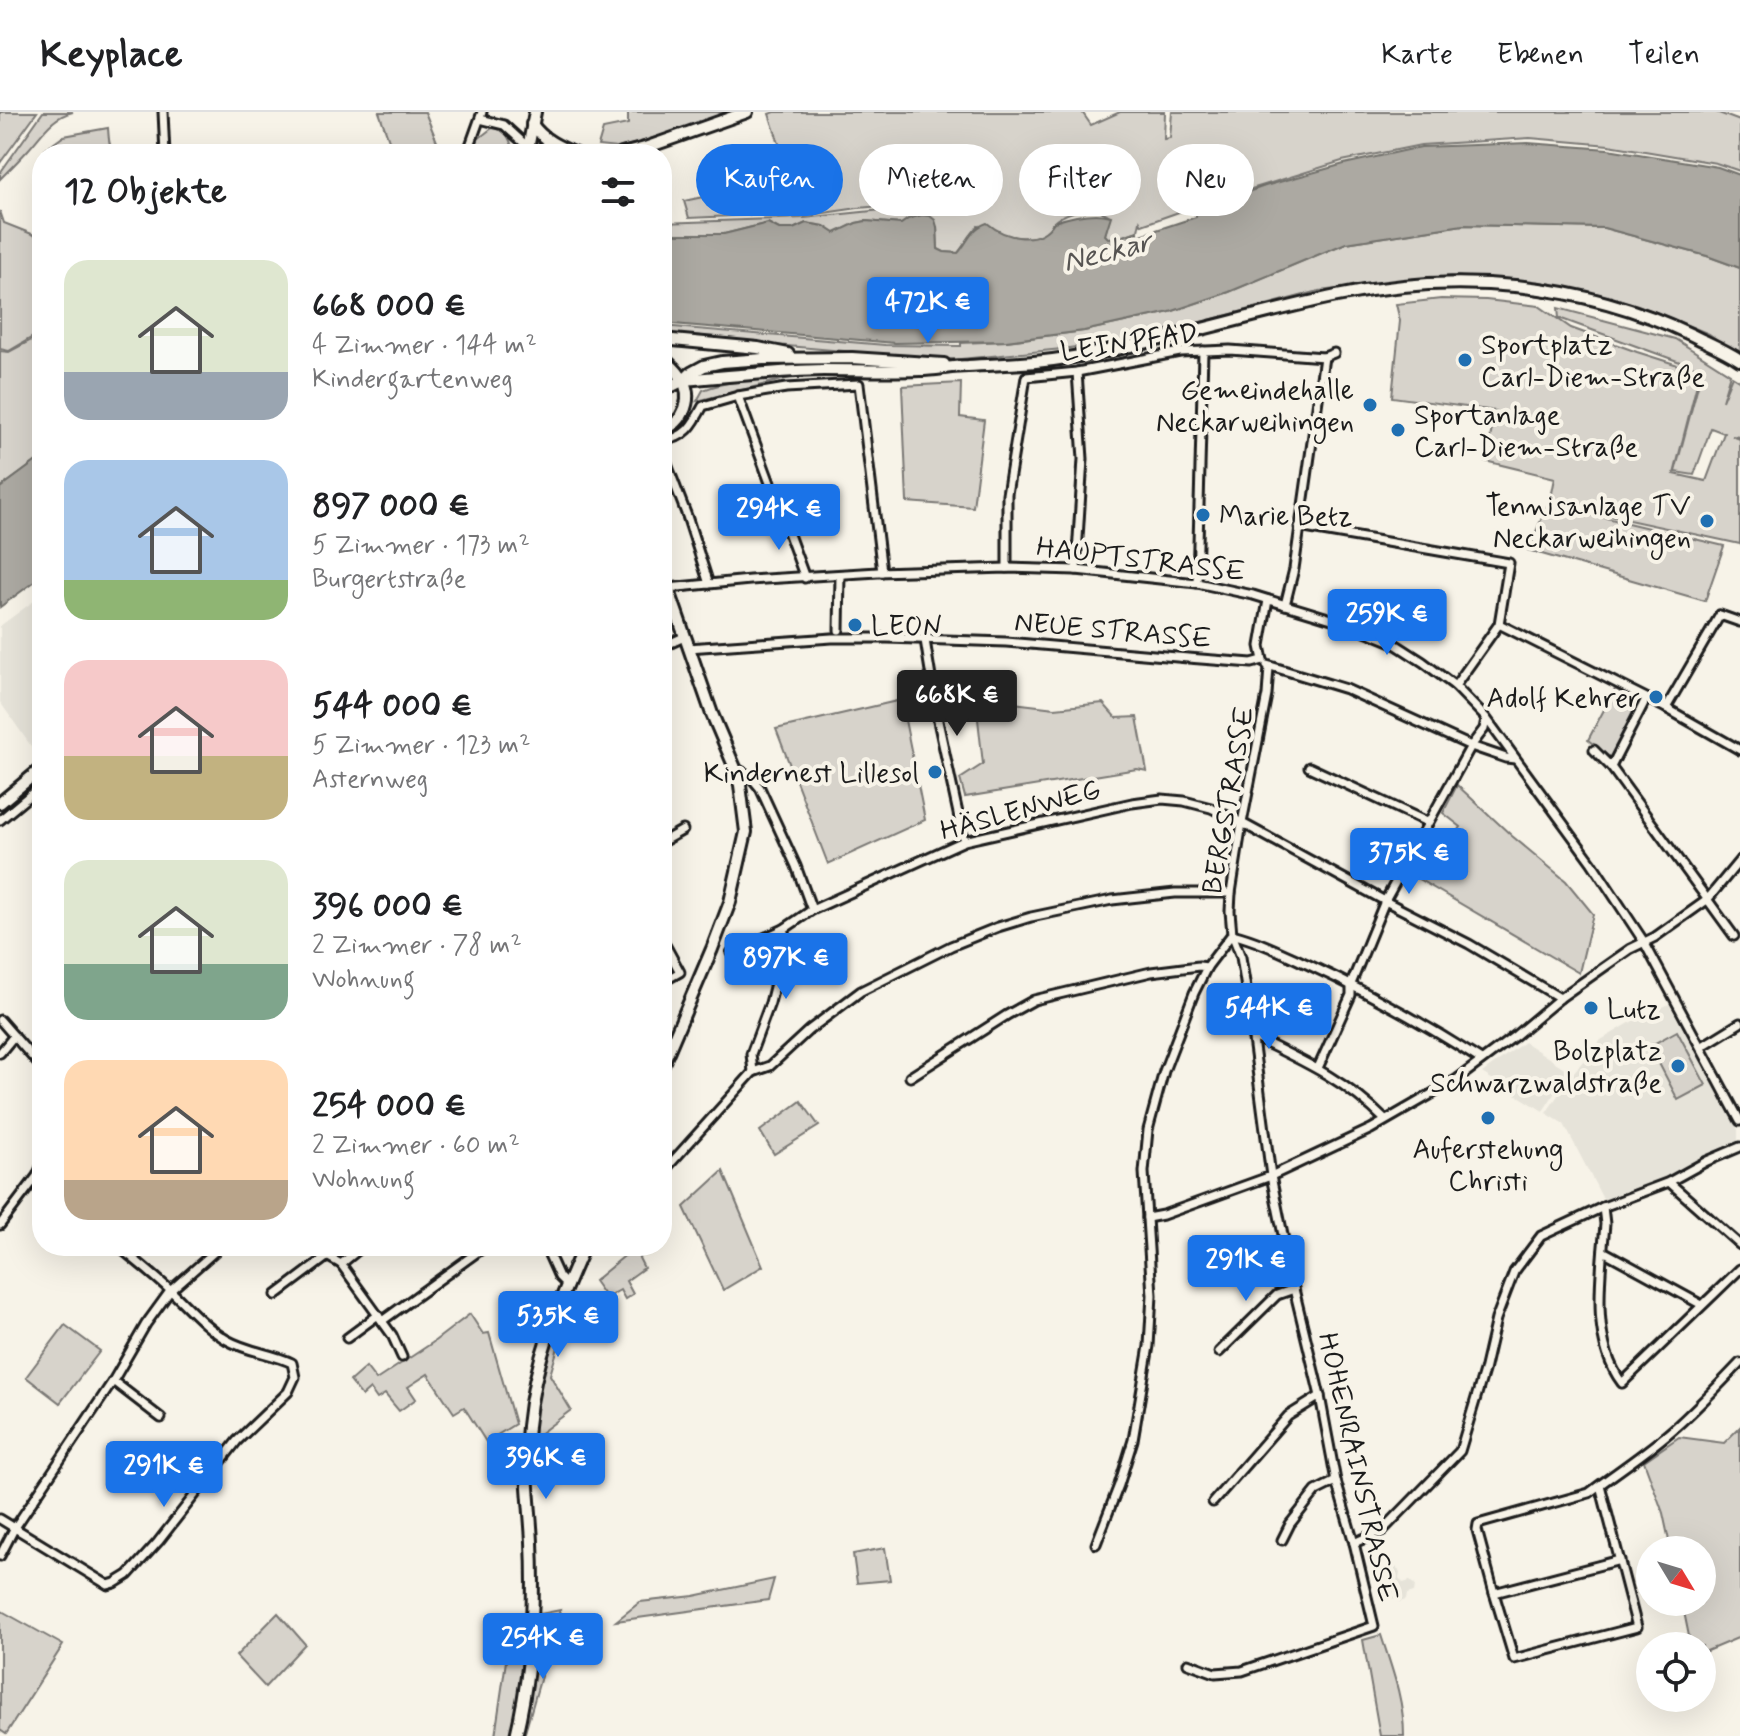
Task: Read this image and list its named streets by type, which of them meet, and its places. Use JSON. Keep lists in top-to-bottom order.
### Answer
{
  "streets": {
    "street": [
      "LEINPFAD",
      "HAUPTSTRASSE",
      "NEUE STRASSE",
      "BERGSTRASSE",
      "HÄSLENWEG",
      "HOHENRAINSTRASSE"
    ]
  },
  "crossings": [
    ["LEINPFAD", "HAUPTSTRASSE"],
    ["HAUPTSTRASSE", "NEUE STRASSE"],
    ["HAUPTSTRASSE", "BERGSTRASSE"],
    ["NEUE STRASSE", "BERGSTRASSE"],
    ["BERGSTRASSE", "HÄSLENWEG"],
    ["BERGSTRASSE", "HOHENRAINSTRASSE"]
  ],
  "water": ["Neckar"],
  "places": [
    "Sportplatz Carl-Diem-Straße",
    "Gemeindehalle Neckarweihingen",
    "Sportanlage Carl-Diem-Straße",
    "Marie Betz",
    "Tennisanlage TV Neckarweihingen",
    "LEON",
    "Adolf Kehrer",
    "Kindernest Lillesol",
    "Lutz",
    "Bolzplatz Schwarzwaldstraße",
    "Auferstehung Christi"
  ],
  "north": "bottom right",
  "page": {
    "header": "Keyplace",
    "nav": ["Karte", "Ebenen", "Teilen"],
    "chip": [
      "Kaufen",
      "Mieten",
      "Filter",
      "Neu"
    ],
    "heading": "12 Objekte",
    "list": [
      {
        "name": "668 000 €",
        "note": "4 Zimmer · 144 m² · Kindergartenweg"
      },
      {
        "name": "897 000 €",
        "note": "5 Zimmer · 173 m² · Burgertstraße"
      },
      {
        "name": "544 000 €",
        "note": "5 Zimmer · 123 m² · Asternweg"
      },
      {
        "name": "396 000 €",
        "note": "2 Zimmer · 78 m² · Wohnung"
      },
      {
        "name": "254 000 €",
        "note": "2 Zimmer · 60 m² · Wohnung"
      }
    ],
    "price": [
      "472K €",
      "294K €",
      "259K €",
      "668K €",
      "375K €",
      "897K €",
      "544K €",
      "291K €",
      "535K €",
      "396K €",
      "291K €",
      "254K €"
    ]
  }
}
